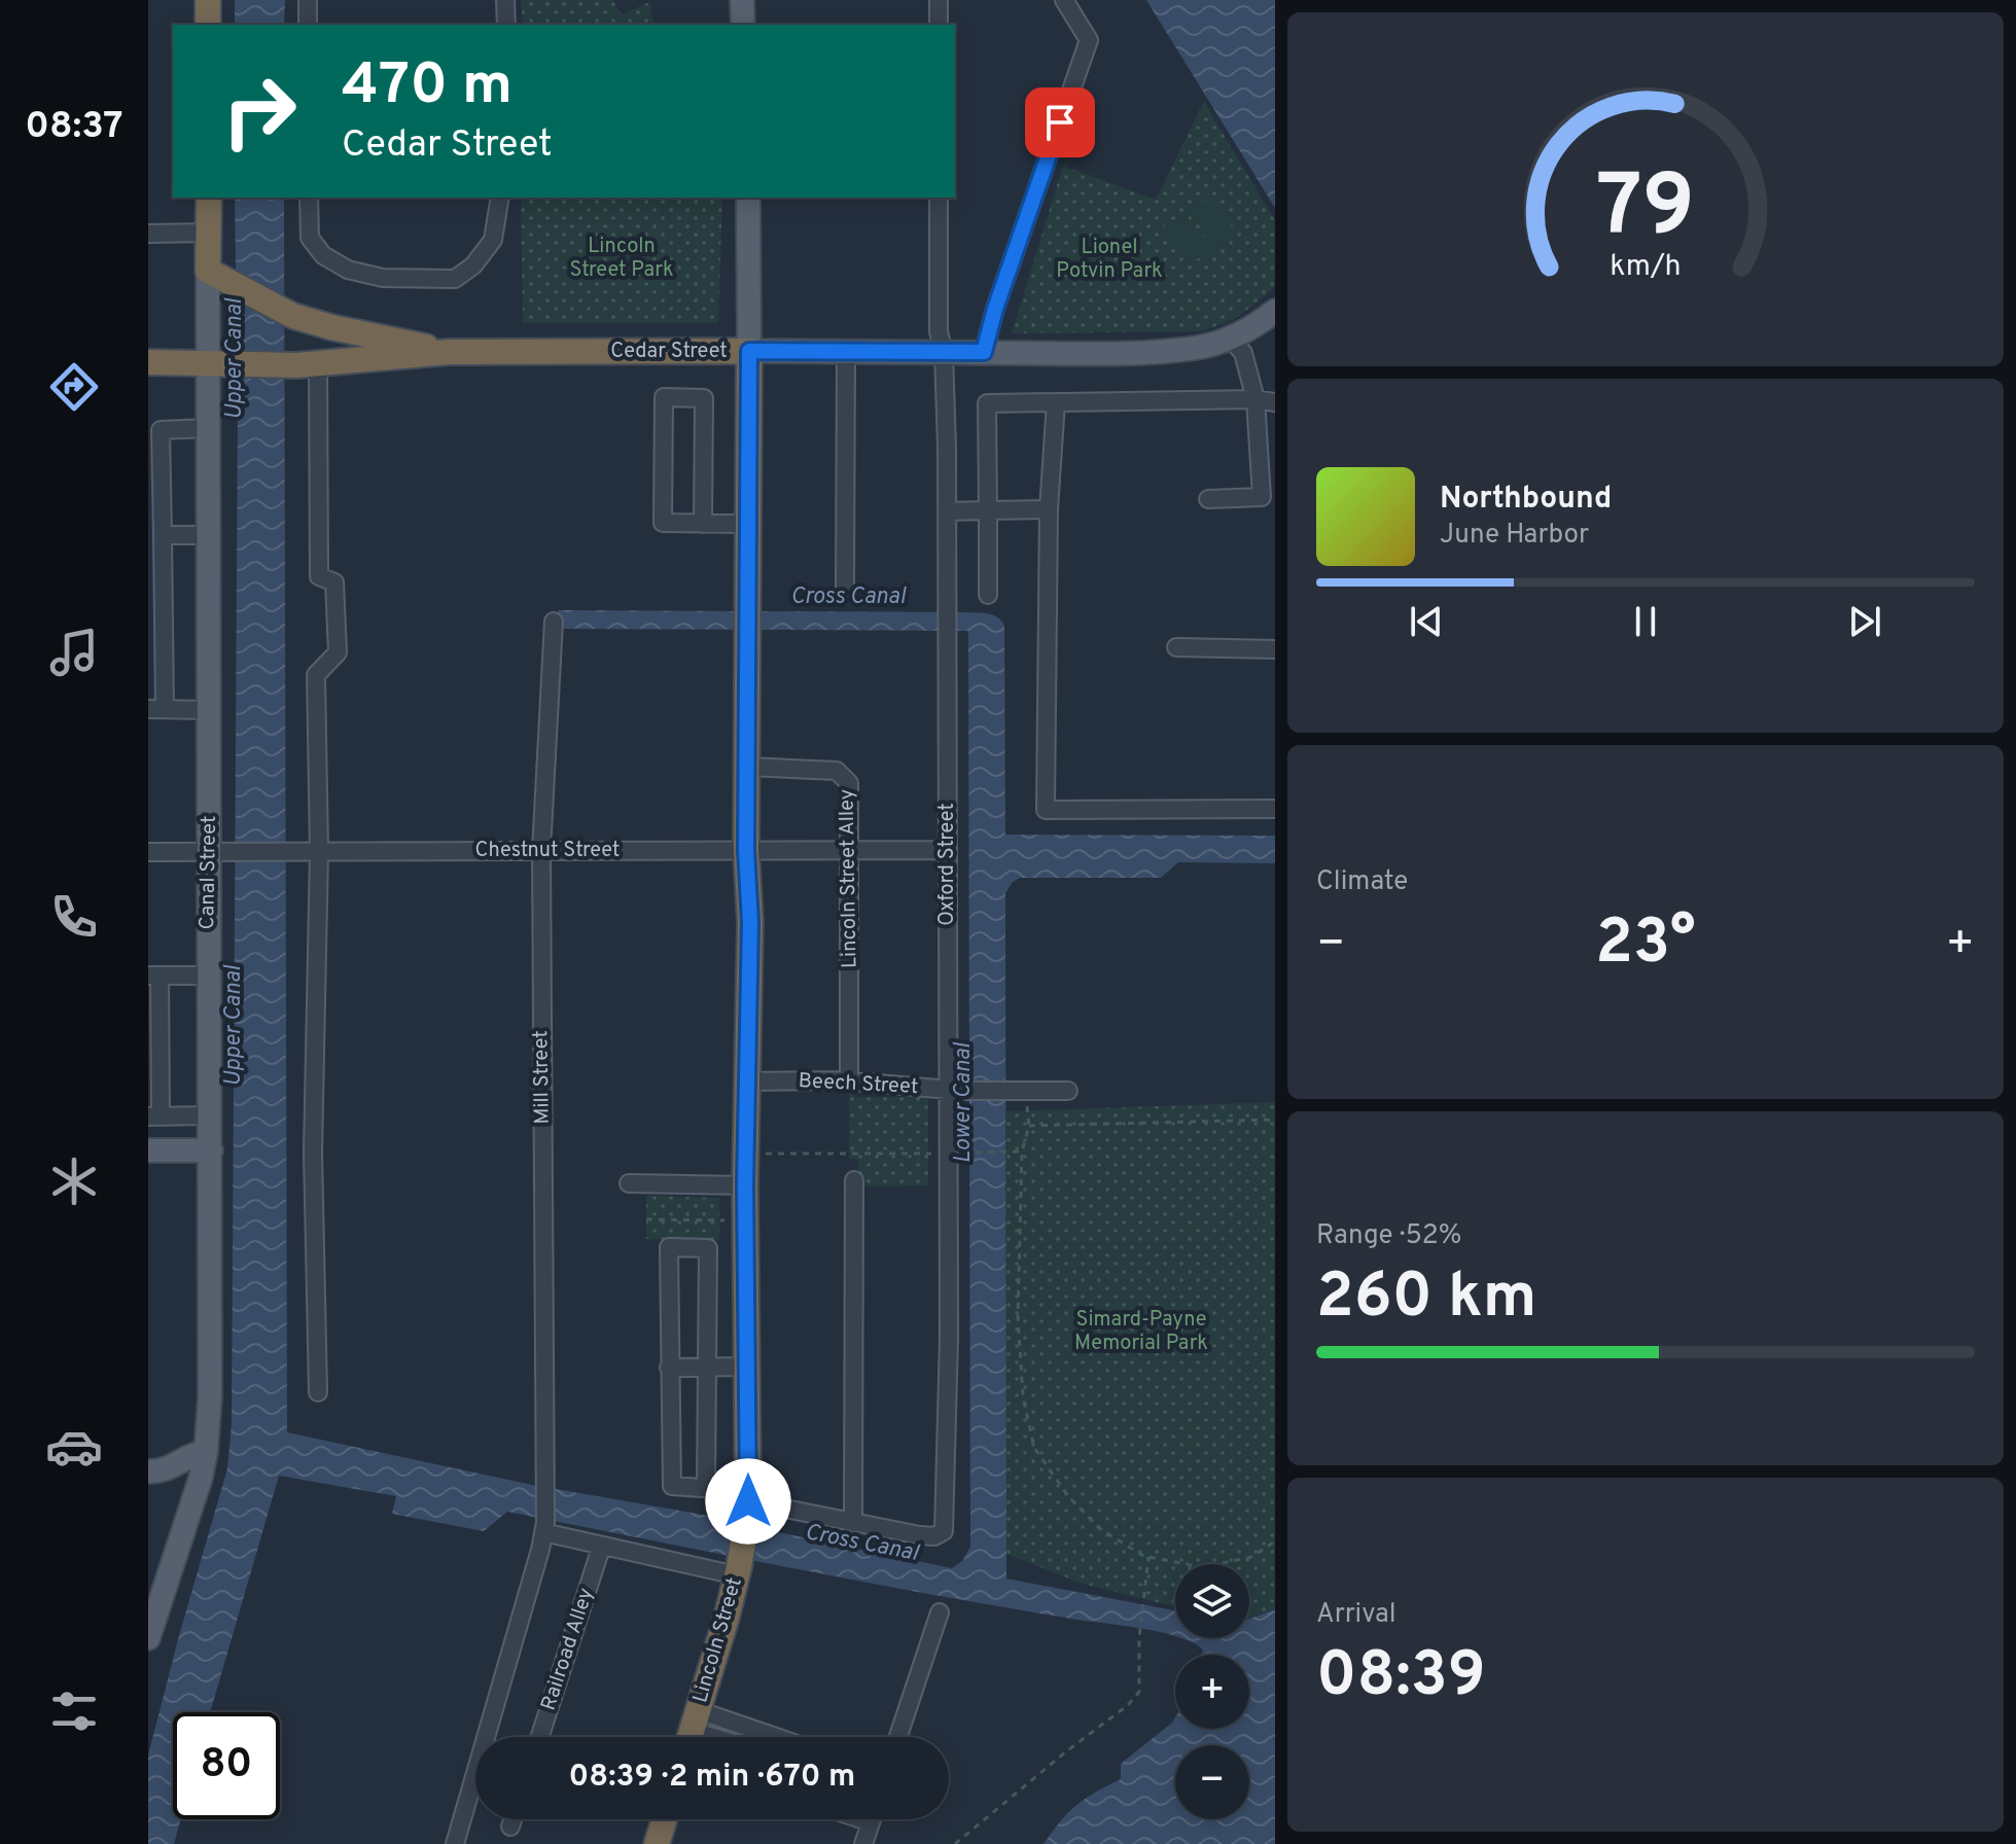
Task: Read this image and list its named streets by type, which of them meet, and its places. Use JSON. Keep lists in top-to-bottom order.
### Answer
{
  "streets": {
    "highway": ["Cedar Street", "Canal Street", "Lincoln Street"],
    "street": [
      "Chestnut Street",
      "Oxford Street",
      "Lincoln Street Alley",
      "Mill Street",
      "Beech Street",
      "Railroad Alley"
    ]
  },
  "crossings": [
    ["Cedar Street", "Oxford Street"],
    ["Cedar Street", "Canal Street"],
    ["Cedar Street", "Lincoln Street"],
    ["Chestnut Street", "Oxford Street"],
    ["Chestnut Street", "Canal Street"],
    ["Chestnut Street", "Lincoln Street Alley"],
    ["Chestnut Street", "Mill Street"],
    ["Chestnut Street", "Lincoln Street"],
    ["Oxford Street", "Beech Street"],
    ["Lincoln Street Alley", "Beech Street"],
    ["Lincoln Street Alley", "Lincoln Street"],
    ["Beech Street", "Lincoln Street"]
  ],
  "water": ["Upper Canal", "Cross Canal", "Lower Canal"],
  "parks": ["Lincoln Street Park", "Lionel Potvin Park", "Simard-Payne Memorial Park"],
  "page": {
    "tabs": "08:37",
    "turn": ["470 m", "Cedar Street"],
    "song": ["Northbound", "June Harbor"],
    "tile": [
      "Climate",
      ["Range · 52%", "260 km"],
      ["Arrival", "08:39"]
    ],
    "heat": ["−", "23°", "+"],
    "map_buttons": ["+", "−"],
    "limit": "80",
    "trip": "08:39 · 2 min · 670 m",
    "gauge": ["79", "km/h"]
  }
}
